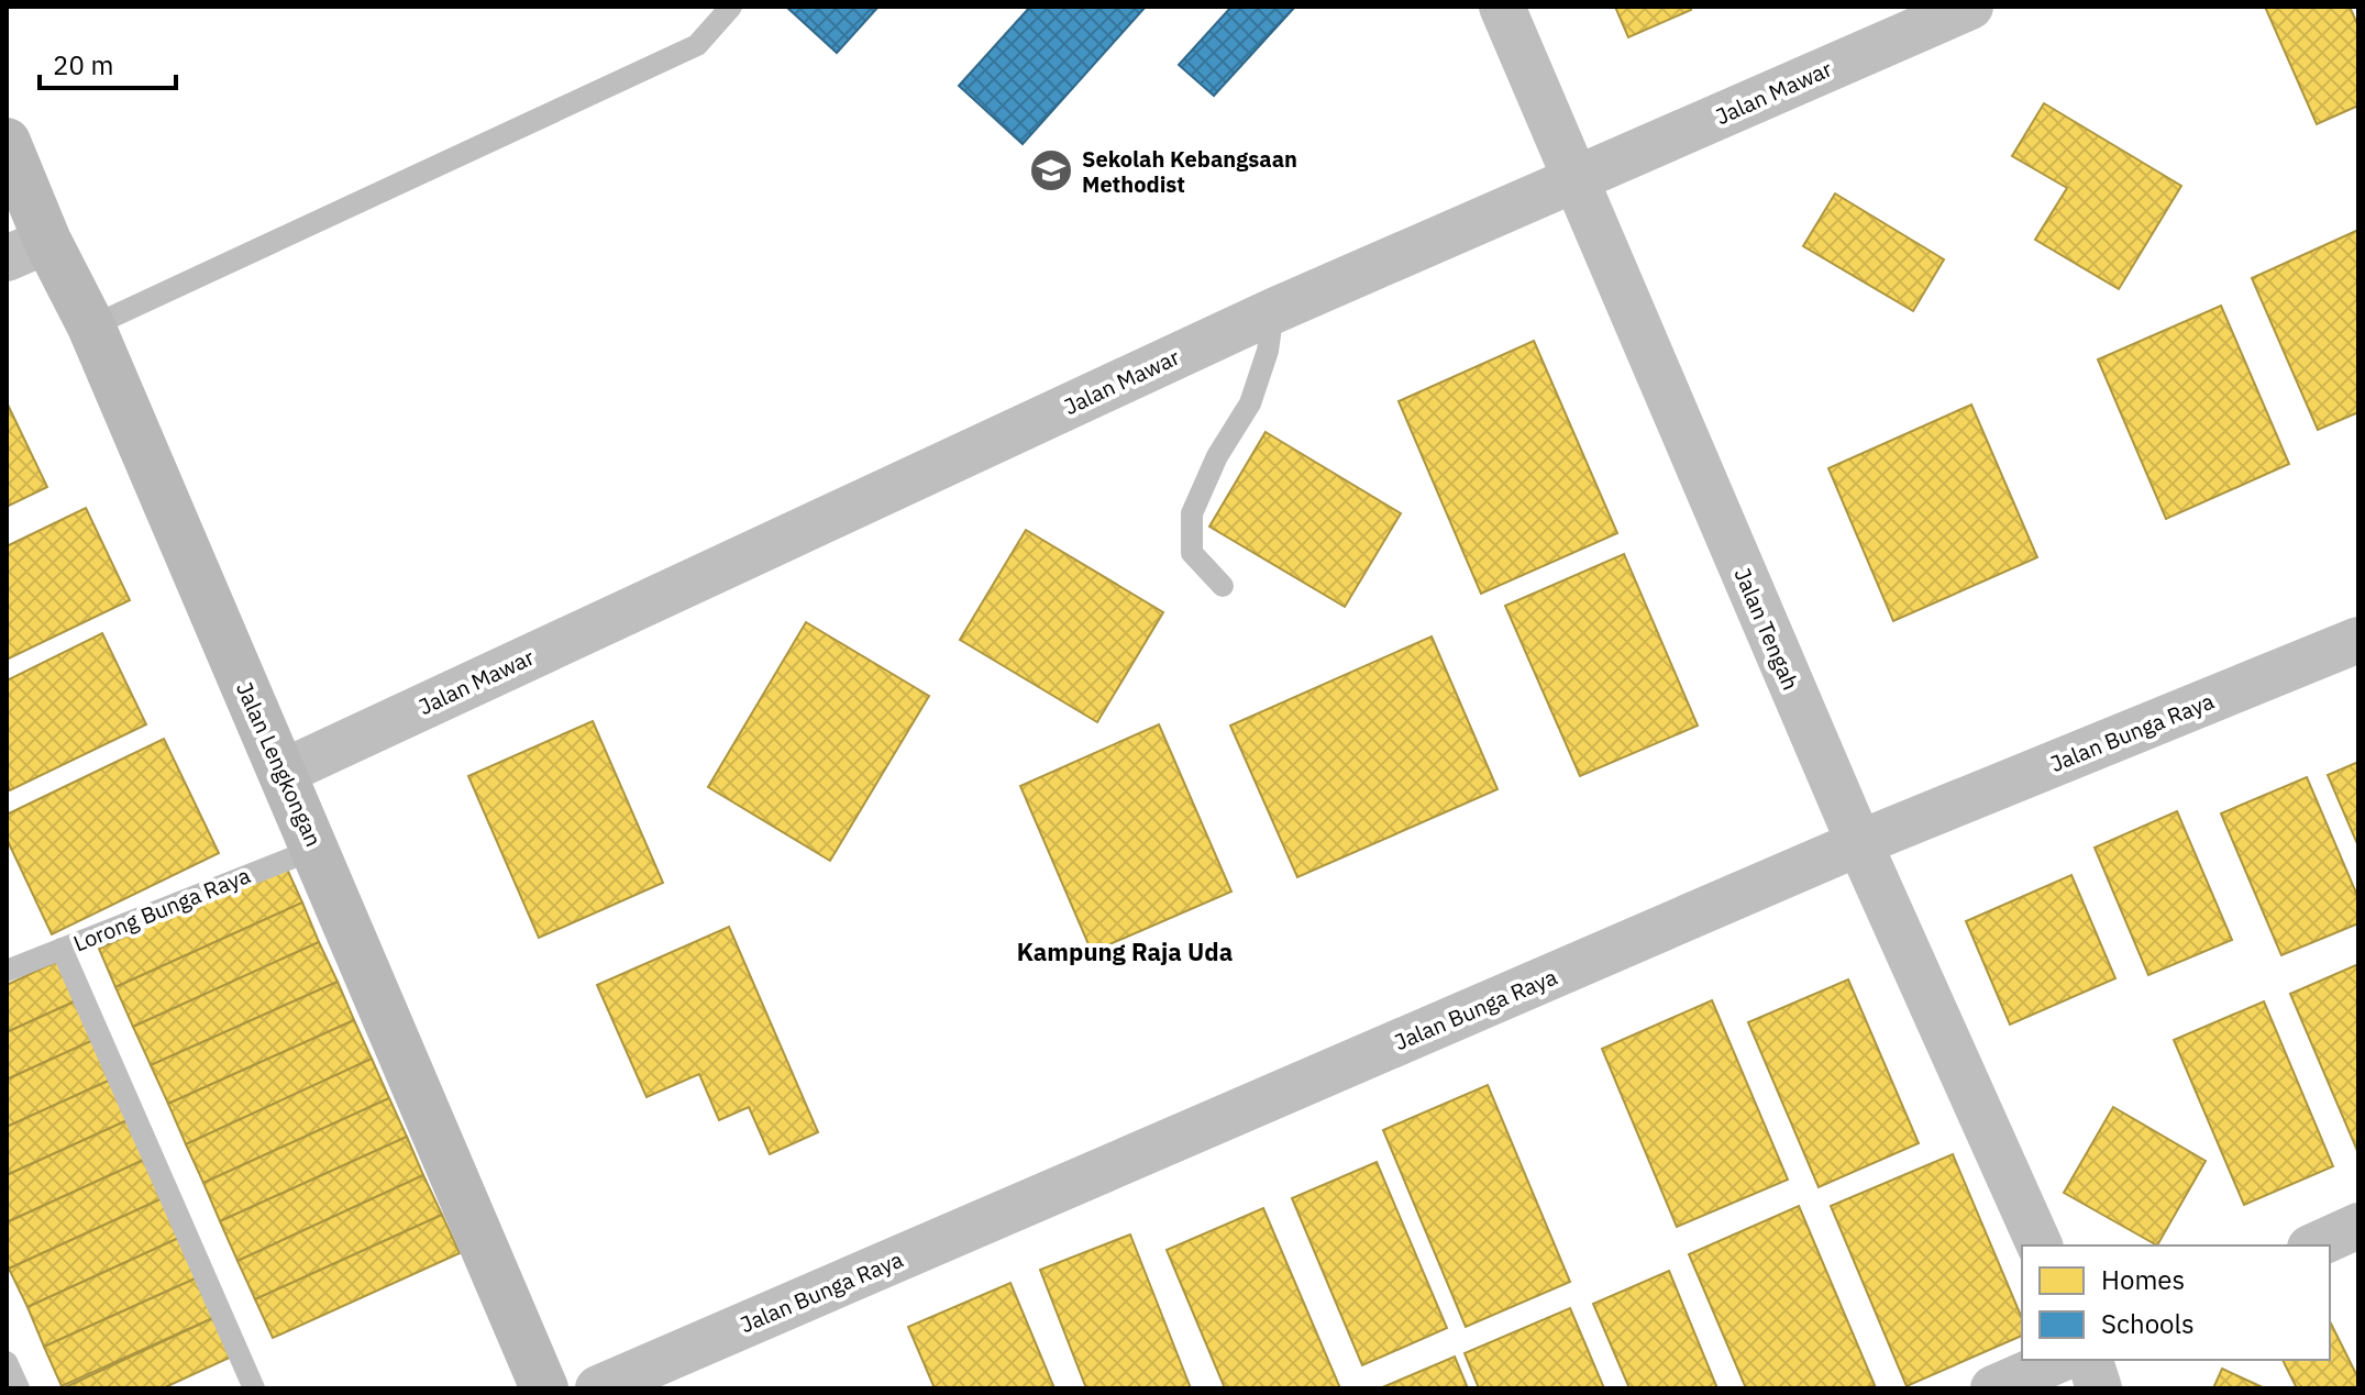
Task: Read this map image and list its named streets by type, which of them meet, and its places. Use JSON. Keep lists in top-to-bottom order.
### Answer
{
  "streets": {
    "street": [
      "Jalan Mawar",
      "Jalan Tengah",
      "Jalan Bunga Raya",
      "Jalan Lengkongan"
    ],
    "lane": ["Lorong Bunga Raya"]
  },
  "crossings": [
    ["Jalan Mawar", "Jalan Tengah"],
    ["Jalan Mawar", "Jalan Lengkongan"],
    ["Jalan Tengah", "Jalan Bunga Raya"],
    ["Jalan Lengkongan", "Lorong Bunga Raya"]
  ],
  "districts": ["Kampung Raja Uda"],
  "places": {
    "school or university": ["Sekolah Kebangsaan Methodist"]
  },
  "legend": ["Homes", "Schools"],
  "scale_bar": "20 m"
}
